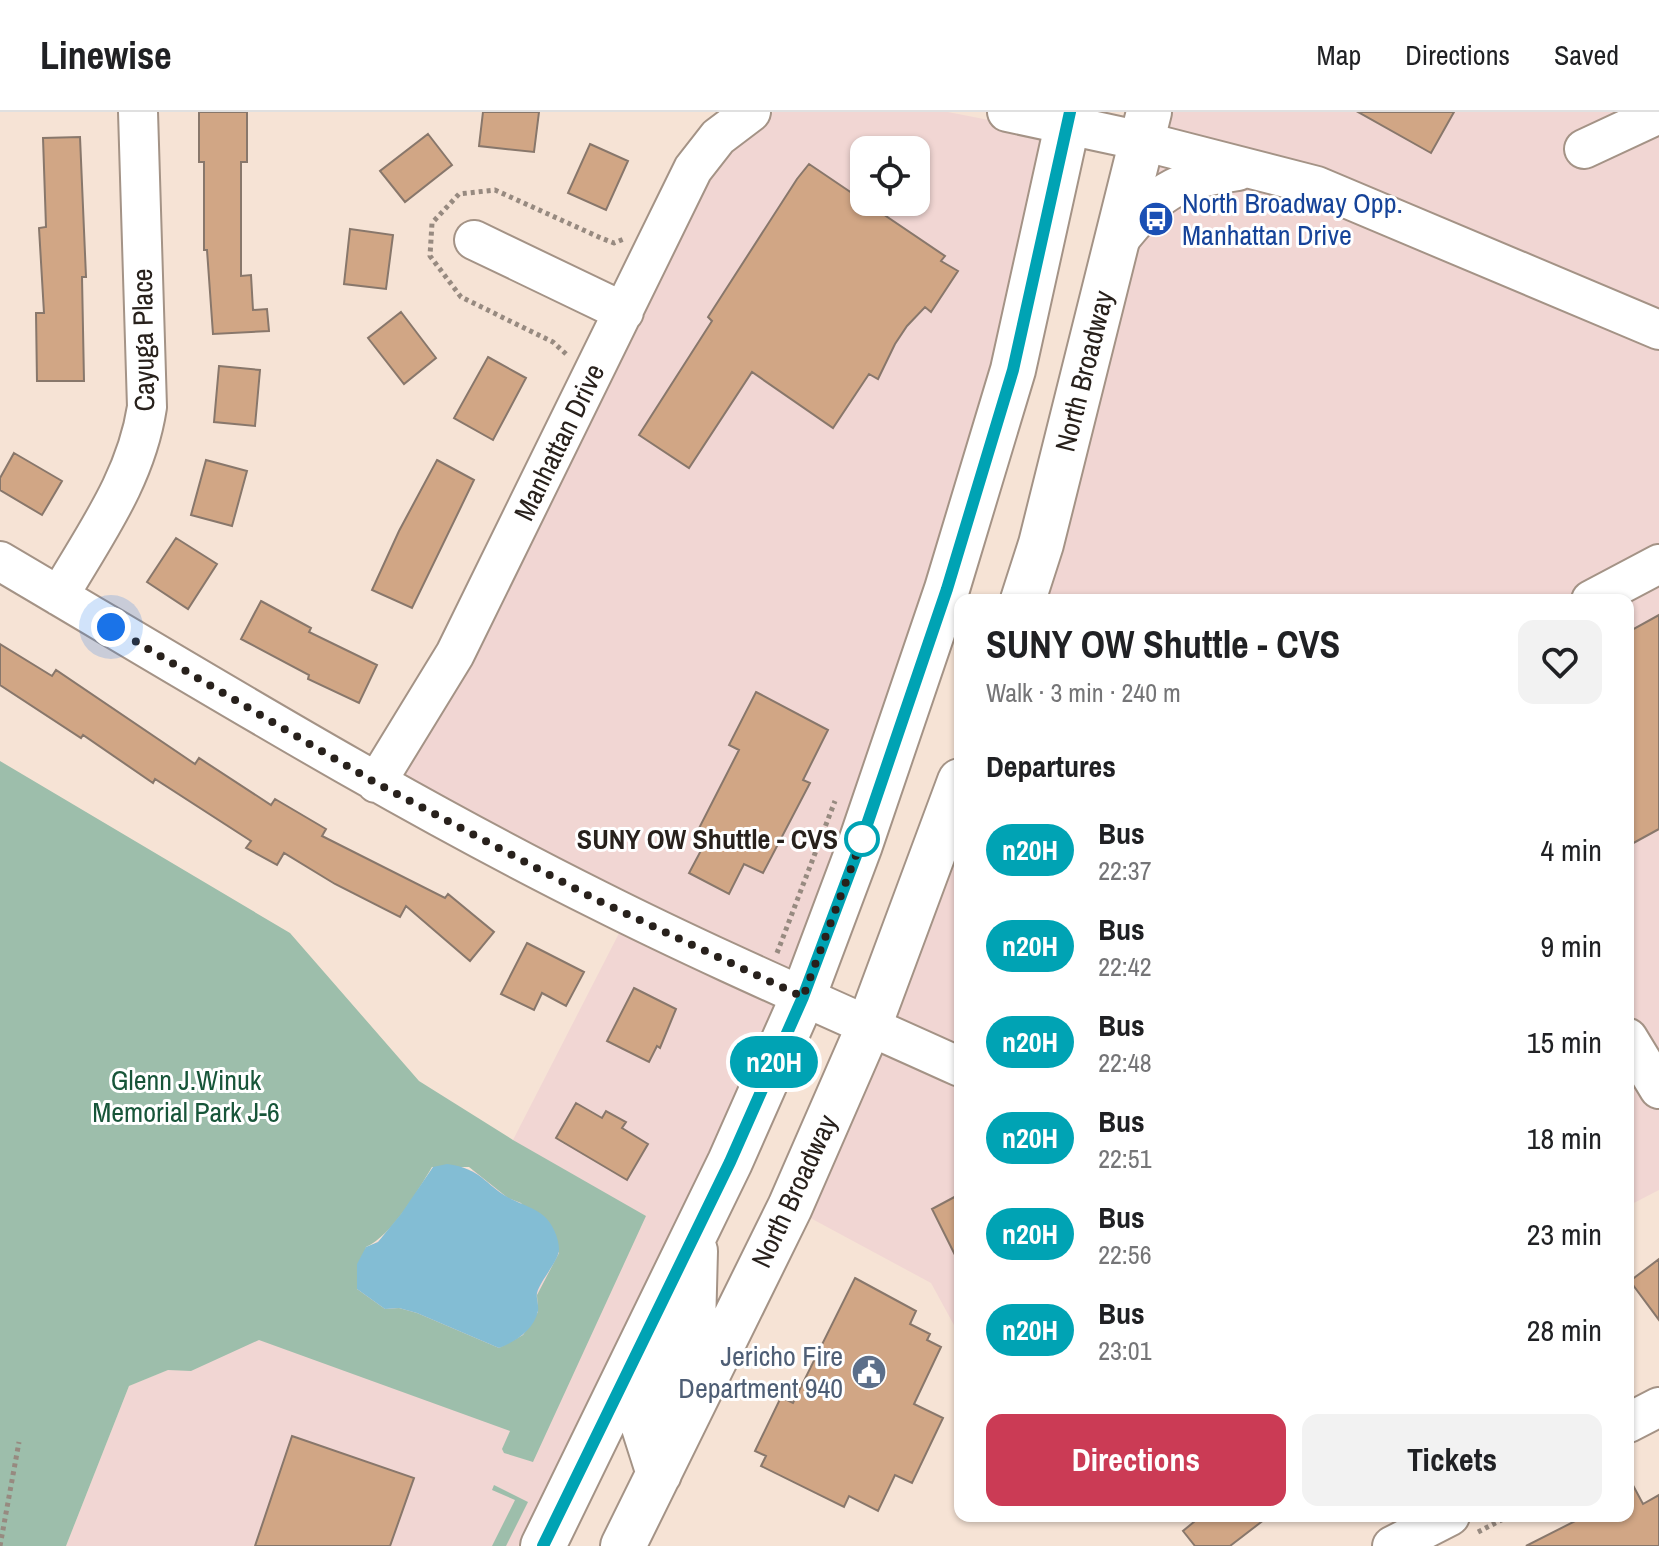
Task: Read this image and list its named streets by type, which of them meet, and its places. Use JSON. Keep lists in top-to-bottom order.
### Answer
{
  "streets": {
    "main road": ["North Broadway"],
    "street": ["Cayuga Place", "Manhattan Drive"]
  },
  "parks": ["Glenn J.Winuk Memorial Park J-6"],
  "places": {
    "bus stop": ["North Broadway Opp. Manhattan Drive"],
    "other": ["SUNY OW Shuttle - CVS"],
    "public building": ["Jericho Fire Department 940"]
  },
  "lines": ["bus line n20H"],
  "page": {
    "header": "Linewise",
    "nav": ["Map", "Directions", "Saved"],
    "on_map": "n20H",
    "heading": [
      ["SUNY OW Shuttle - CVS", "Walk · 3 min · 240 m"],
      "Departures"
    ],
    "list": [
      {
        "mark": "n20H",
        "name": "Bus",
        "note": "22:37",
        "value": "4 min"
      },
      {
        "mark": "n20H",
        "name": "Bus",
        "note": "22:42",
        "value": "9 min"
      },
      {
        "mark": "n20H",
        "name": "Bus",
        "note": "22:48",
        "value": "15 min"
      },
      {
        "mark": "n20H",
        "name": "Bus",
        "note": "22:51",
        "value": "18 min"
      },
      {
        "mark": "n20H",
        "name": "Bus",
        "note": "22:56",
        "value": "23 min"
      },
      {
        "mark": "n20H",
        "name": "Bus",
        "note": "23:01",
        "value": "28 min"
      }
    ],
    "buttons": ["Directions", "Tickets"]
  }
}
